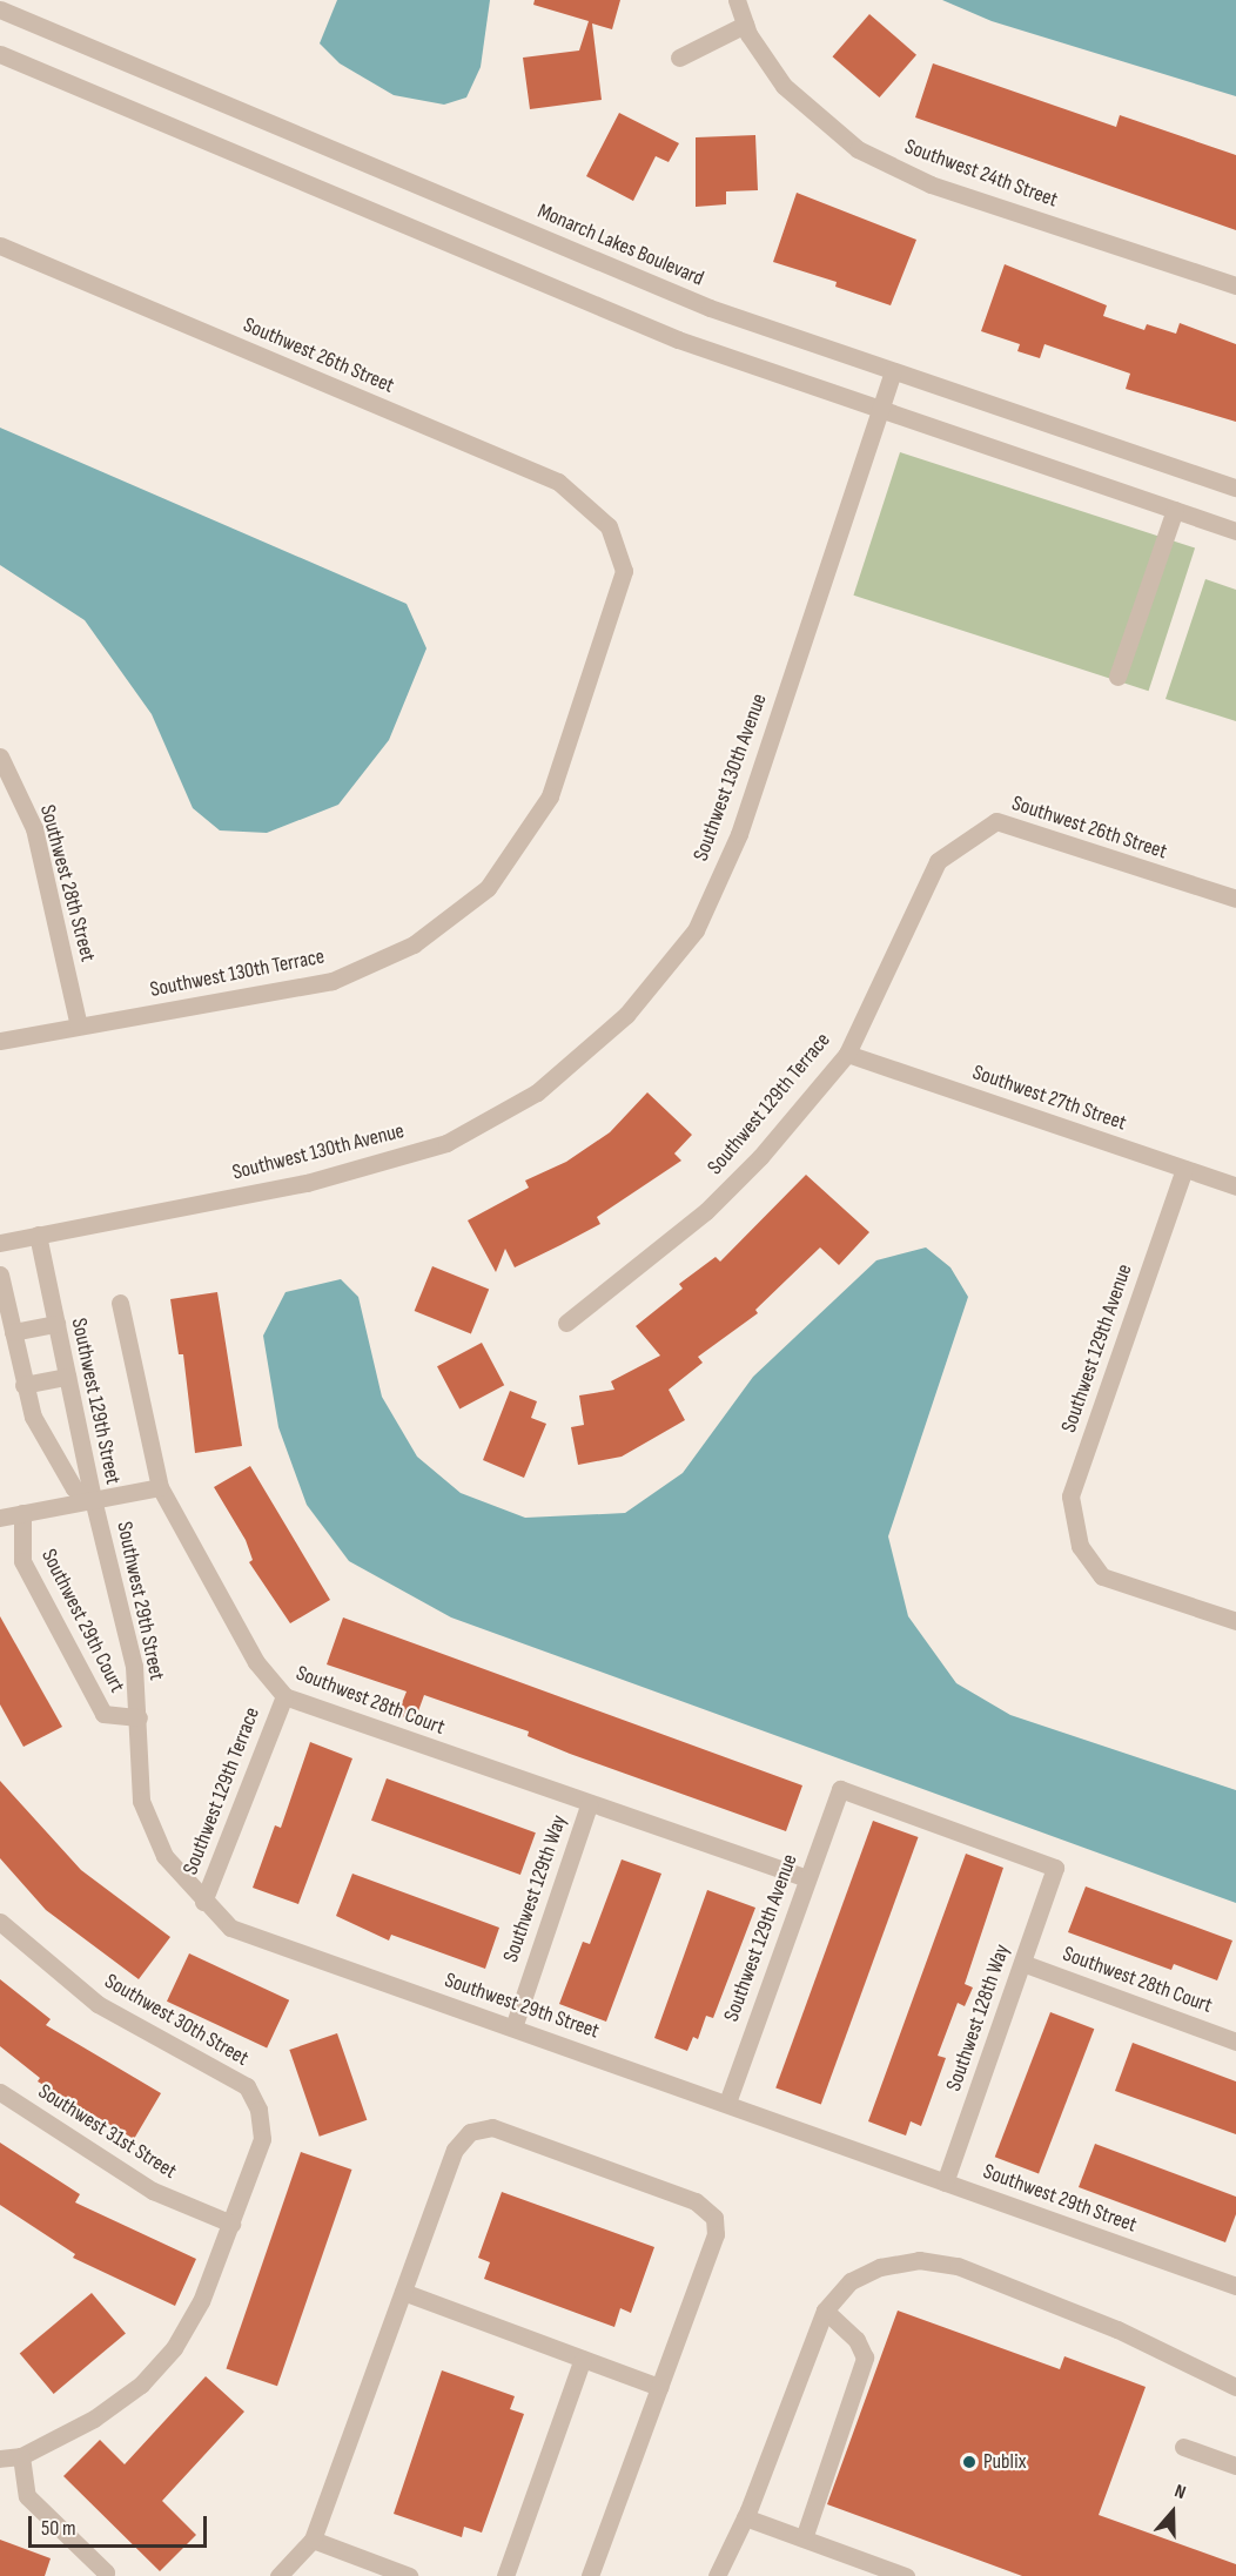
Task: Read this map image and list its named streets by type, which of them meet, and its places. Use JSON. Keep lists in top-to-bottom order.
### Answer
{
  "streets": {
    "street": [
      "Southwest 24th Street",
      "Monarch Lakes Boulevard",
      "Southwest 26th Street",
      "Southwest 130th Avenue",
      "Southwest 28th Street",
      "Southwest 130th Terrace",
      "Southwest 27th Street",
      "Southwest 129th Terrace",
      "Southwest 129th Avenue",
      "Southwest 129th Street",
      "Southwest 29th Street",
      "Southwest 29th Court",
      "Southwest 28th Court",
      "Southwest 129th Way",
      "Southwest 128th Way",
      "Southwest 30th Street",
      "Southwest 31st Street"
    ]
  },
  "crossings": [
    ["Monarch Lakes Boulevard", "Southwest 130th Avenue"],
    ["Southwest 26th Street", "Southwest 130th Terrace"],
    ["Southwest 26th Street", "Southwest 129th Terrace"],
    ["Southwest 130th Avenue", "Southwest 129th Street"],
    ["Southwest 28th Street", "Southwest 130th Terrace"],
    ["Southwest 27th Street", "Southwest 129th Terrace"],
    ["Southwest 27th Street", "Southwest 129th Avenue"],
    ["Southwest 129th Terrace", "Southwest 29th Street"],
    ["Southwest 129th Terrace", "Southwest 28th Court"],
    ["Southwest 129th Avenue", "Southwest 29th Street"],
    ["Southwest 129th Avenue", "Southwest 28th Court"],
    ["Southwest 129th Avenue", "Southwest 128th Way"],
    ["Southwest 129th Street", "Southwest 29th Street"],
    ["Southwest 29th Street", "Southwest 29th Court"],
    ["Southwest 29th Street", "Southwest 129th Way"],
    ["Southwest 29th Street", "Southwest 128th Way"],
    ["Southwest 28th Court", "Southwest 129th Way"],
    ["Southwest 28th Court", "Southwest 128th Way"],
    ["Southwest 30th Street", "Southwest 31st Street"]
  ],
  "places": ["Publix"],
  "scale_bar": "50 m",
  "north": "top"
}
